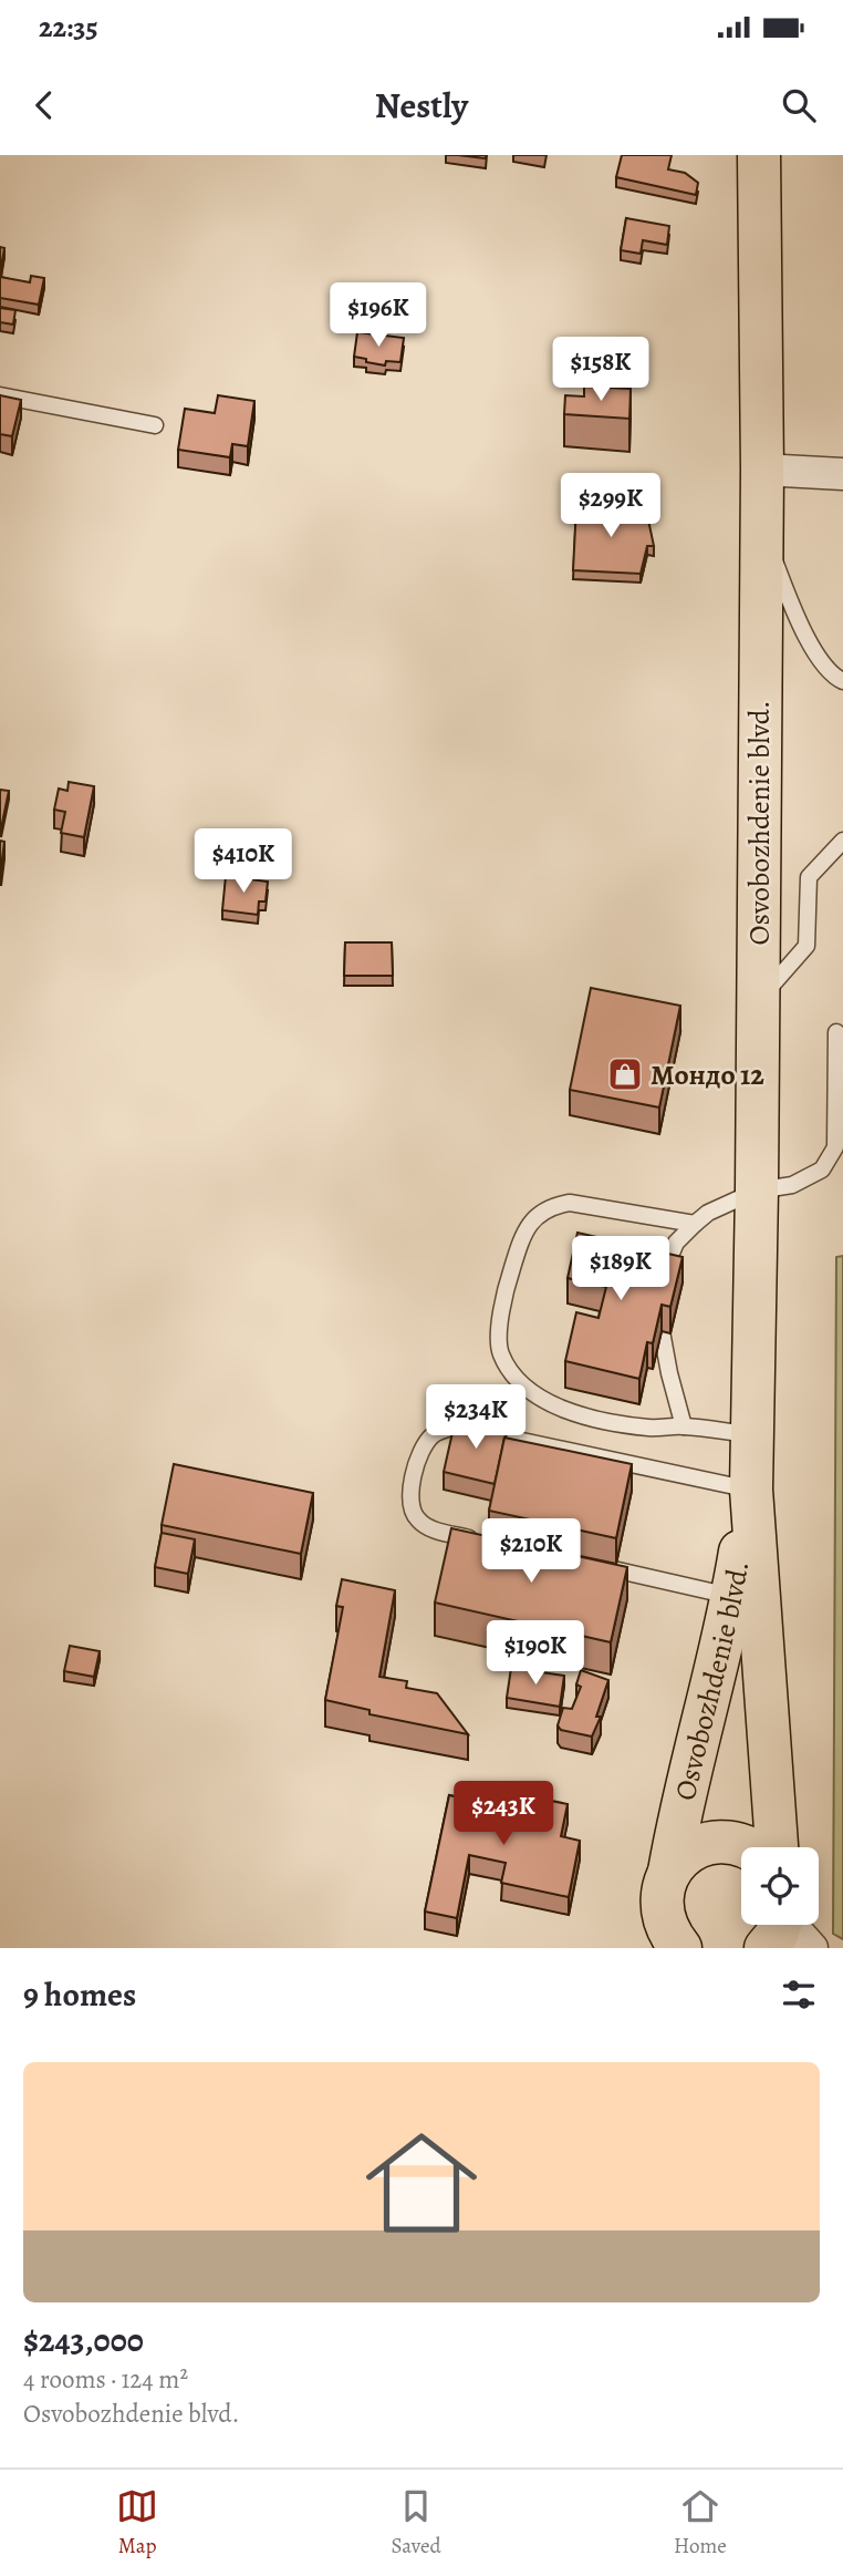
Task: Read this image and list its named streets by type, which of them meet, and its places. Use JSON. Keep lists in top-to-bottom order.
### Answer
{
  "streets": {
    "main road": ["Osvobozhdenie blvd."]
  },
  "places": {
    "shop": ["Мондо 12"]
  },
  "page": {
    "status": "22:35",
    "header": "Nestly",
    "price": [
      "$196K",
      "$158K",
      "$299K",
      "$410K",
      "$189K",
      "$234K",
      "$210K",
      "$190K",
      "$243K"
    ],
    "heading": "9 homes",
    "list": [
      {
        "name": "$243,000",
        "note": "4 rooms · 124 m² · Osvobozhdenie blvd."
      }
    ],
    "tabs": ["Map", "Saved", "Home"]
  }
}
